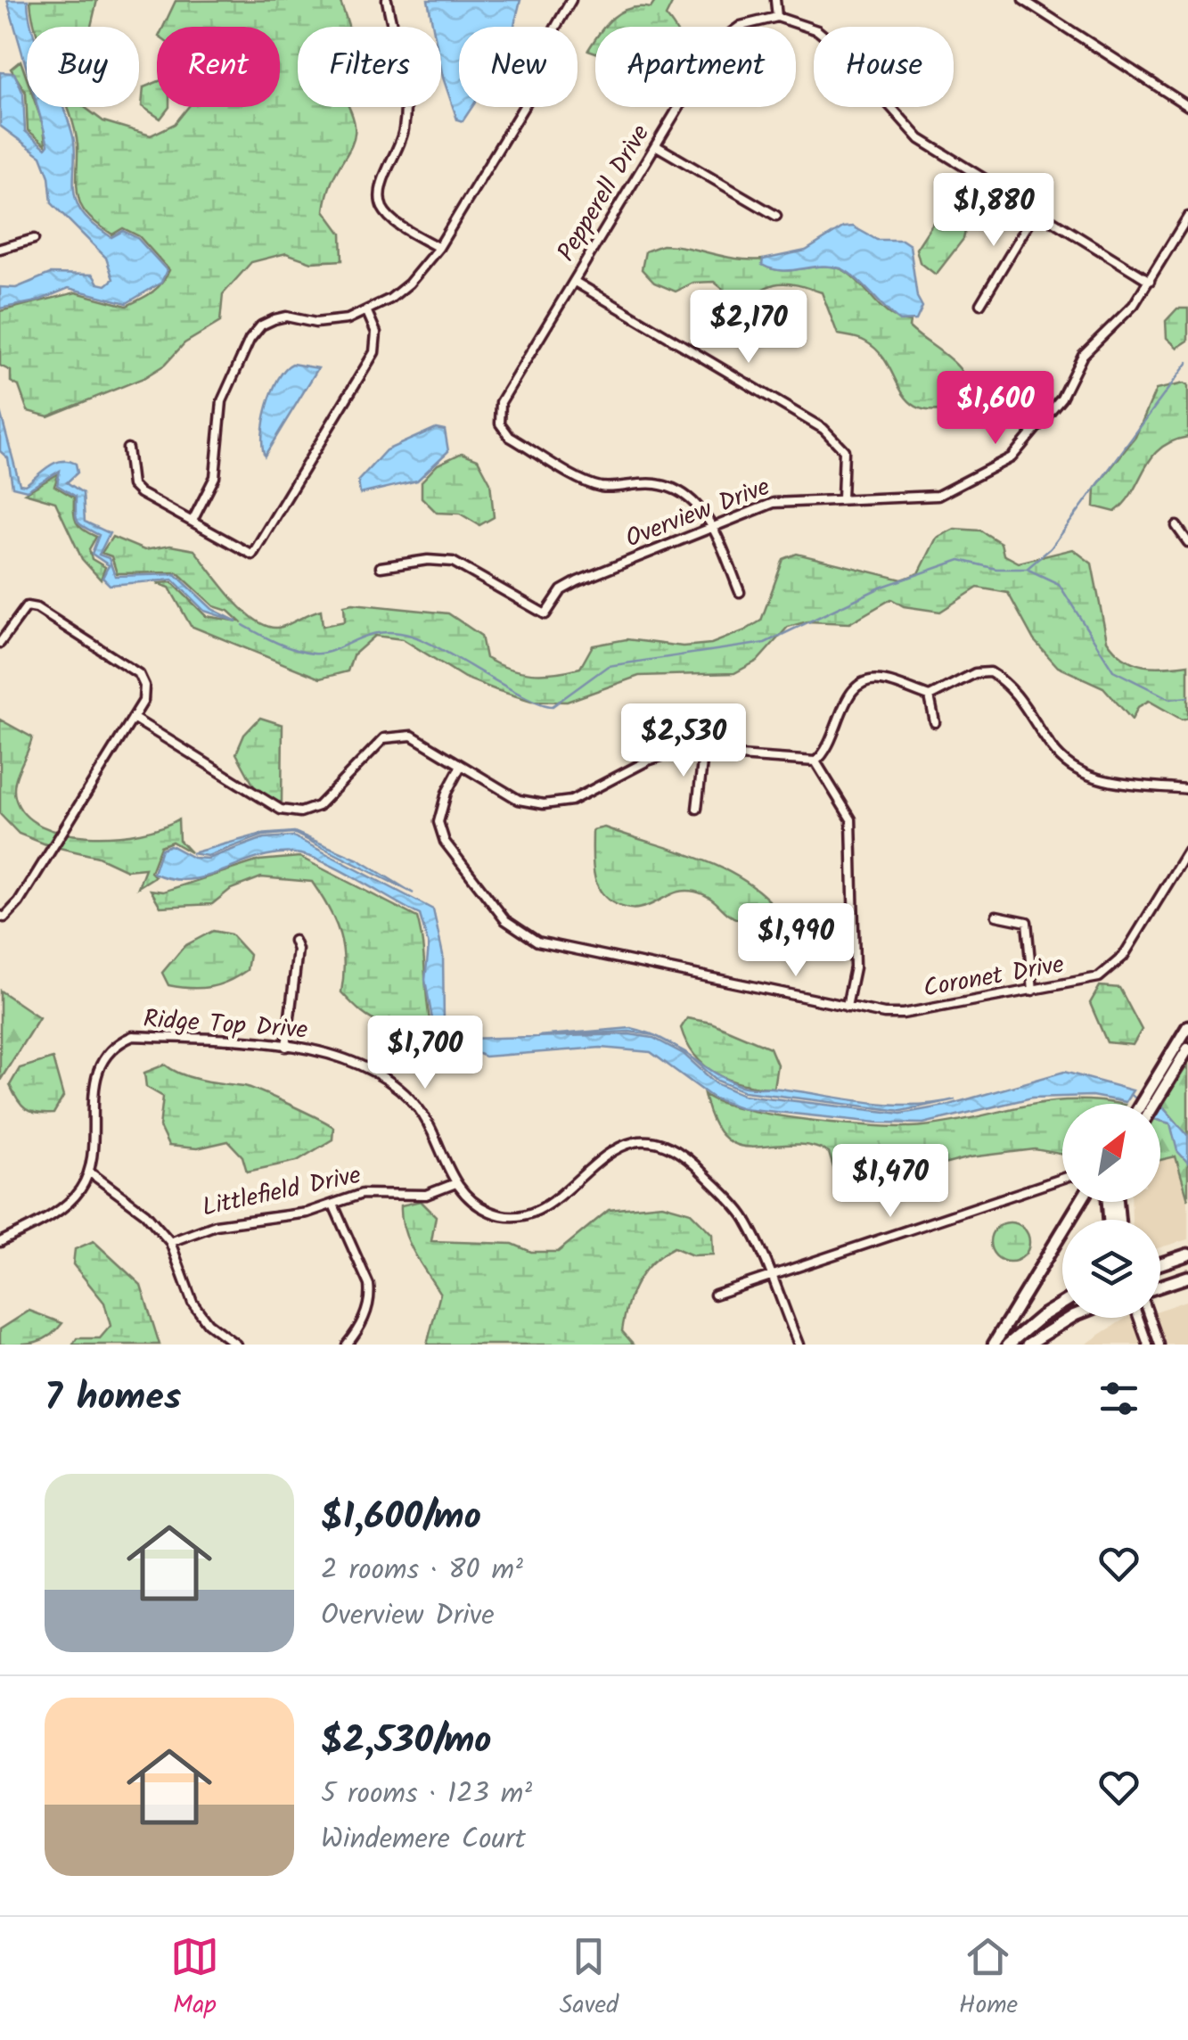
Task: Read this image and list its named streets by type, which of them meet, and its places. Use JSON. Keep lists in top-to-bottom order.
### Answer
{
  "streets": {
    "street": [
      "Pepperell Drive",
      "Overview Drive",
      "Coronet Drive",
      "Ridge Top Drive",
      "Littlefield Drive"
    ]
  },
  "crossings": [
    ["Pepperell Drive", "Overview Drive"],
    ["Ridge Top Drive", "Littlefield Drive"]
  ],
  "north": "top right",
  "page": {
    "chip": [
      "Buy",
      "Rent",
      "Filters",
      "New",
      "Apartment",
      "House"
    ],
    "price": [
      "$1,880",
      "$2,170",
      "$1,600",
      "$2,530",
      "$1,990",
      "$1,700",
      "$1,470"
    ],
    "heading": "7 homes",
    "list": [
      {
        "name": "$1,600/mo",
        "note": "2 rooms · 80 m² · Overview Drive"
      },
      {
        "name": "$2,530/mo",
        "note": "5 rooms · 123 m² · Windemere Court"
      }
    ],
    "tabs": ["Map", "Saved", "Home"]
  }
}
